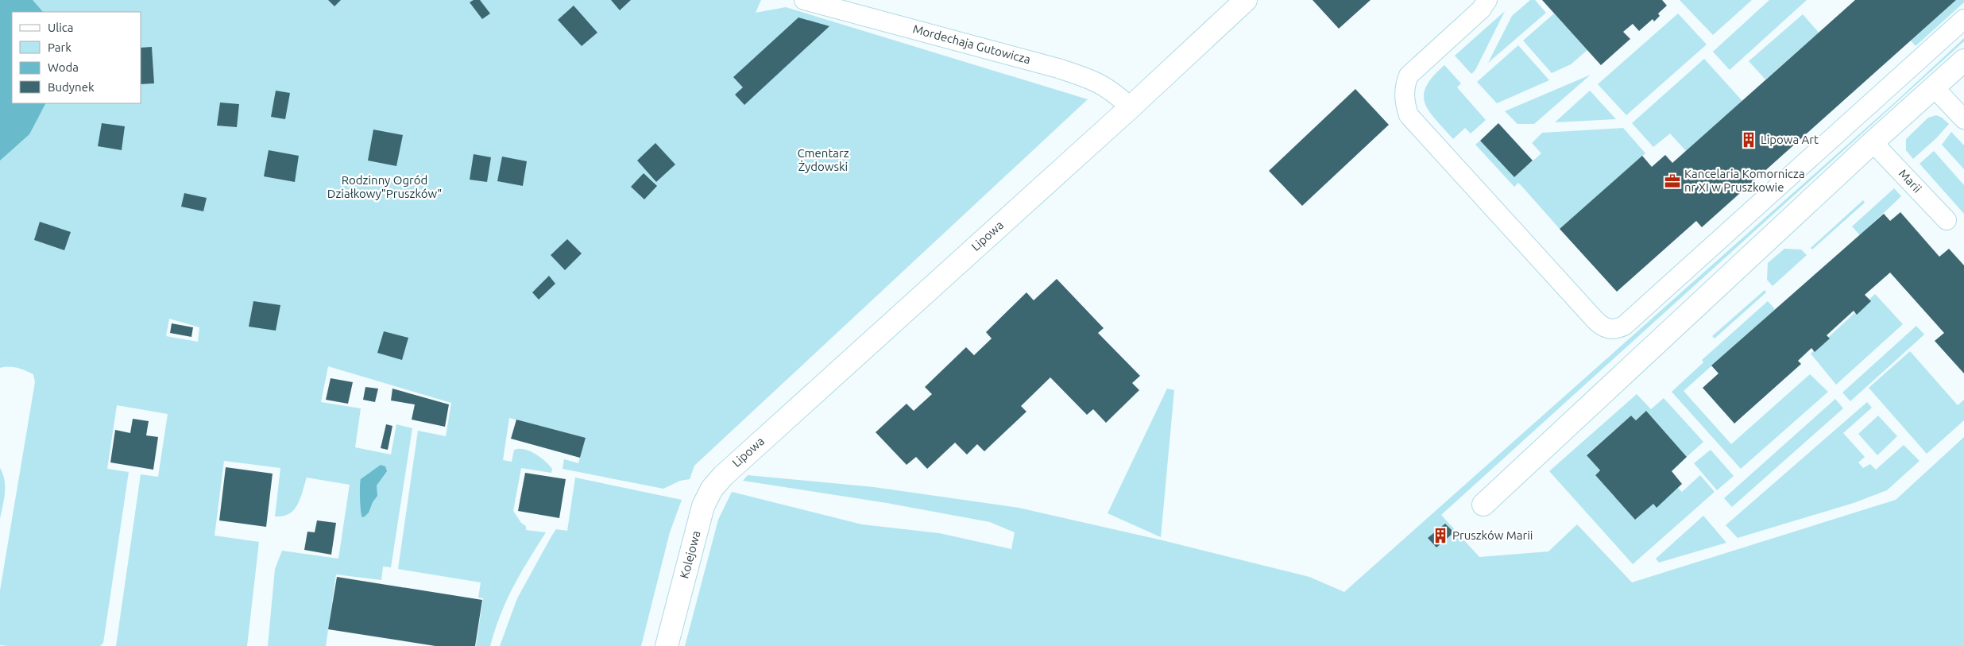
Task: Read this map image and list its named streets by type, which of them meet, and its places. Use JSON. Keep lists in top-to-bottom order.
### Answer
{
  "streets": {
    "street": ["Lipowa", "Kolejowa"],
    "lane": ["Mordechaja Gutowicza", "Marii"]
  },
  "crossings": [
    ["Mordechaja Gutowicza", "Lipowa"],
    ["Lipowa", "Kolejowa"]
  ],
  "parks": ["Cmentarz Żydowski", "Rodzinny Ogród Działkowy\"Pruszków\""],
  "places": {
    "building": ["Lipowa Art", "Pruszków Marii"],
    "office": ["Kancelaria Komornicza nr XI w Pruszkowie"]
  },
  "legend": [
    "Ulica",
    "Park",
    "Woda",
    "Budynek"
  ]
}
